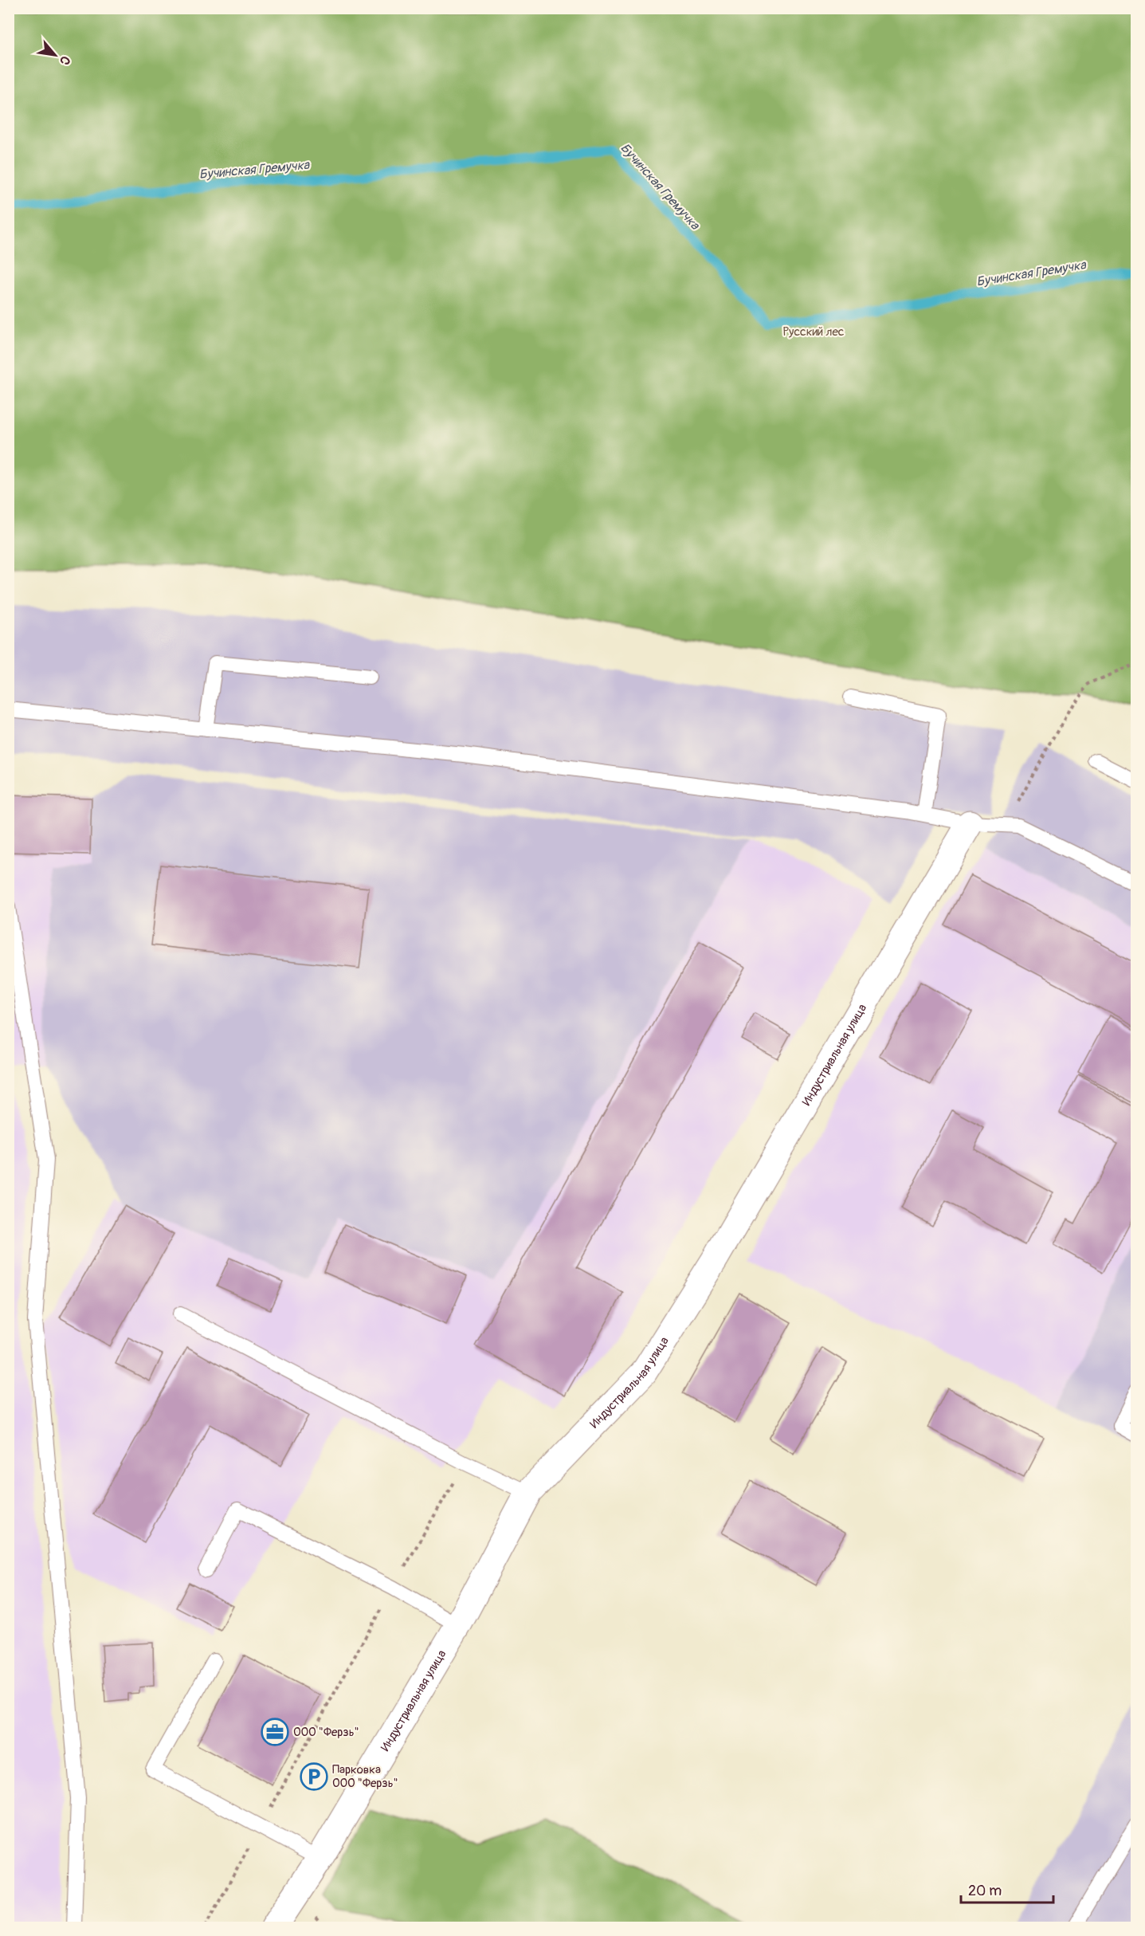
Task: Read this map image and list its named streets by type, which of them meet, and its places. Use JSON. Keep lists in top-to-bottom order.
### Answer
{
  "streets": {
    "street": ["Индустриальная улица"]
  },
  "water": ["Бучинская Гремучка"],
  "parks": ["Русский лес"],
  "places": {
    "office": ["ООО \"Ферзь\""],
    "parking": ["Парковка ООО \"Ферзь\""]
  },
  "scale_bar": "20 m",
  "north": "bottom right"
}
